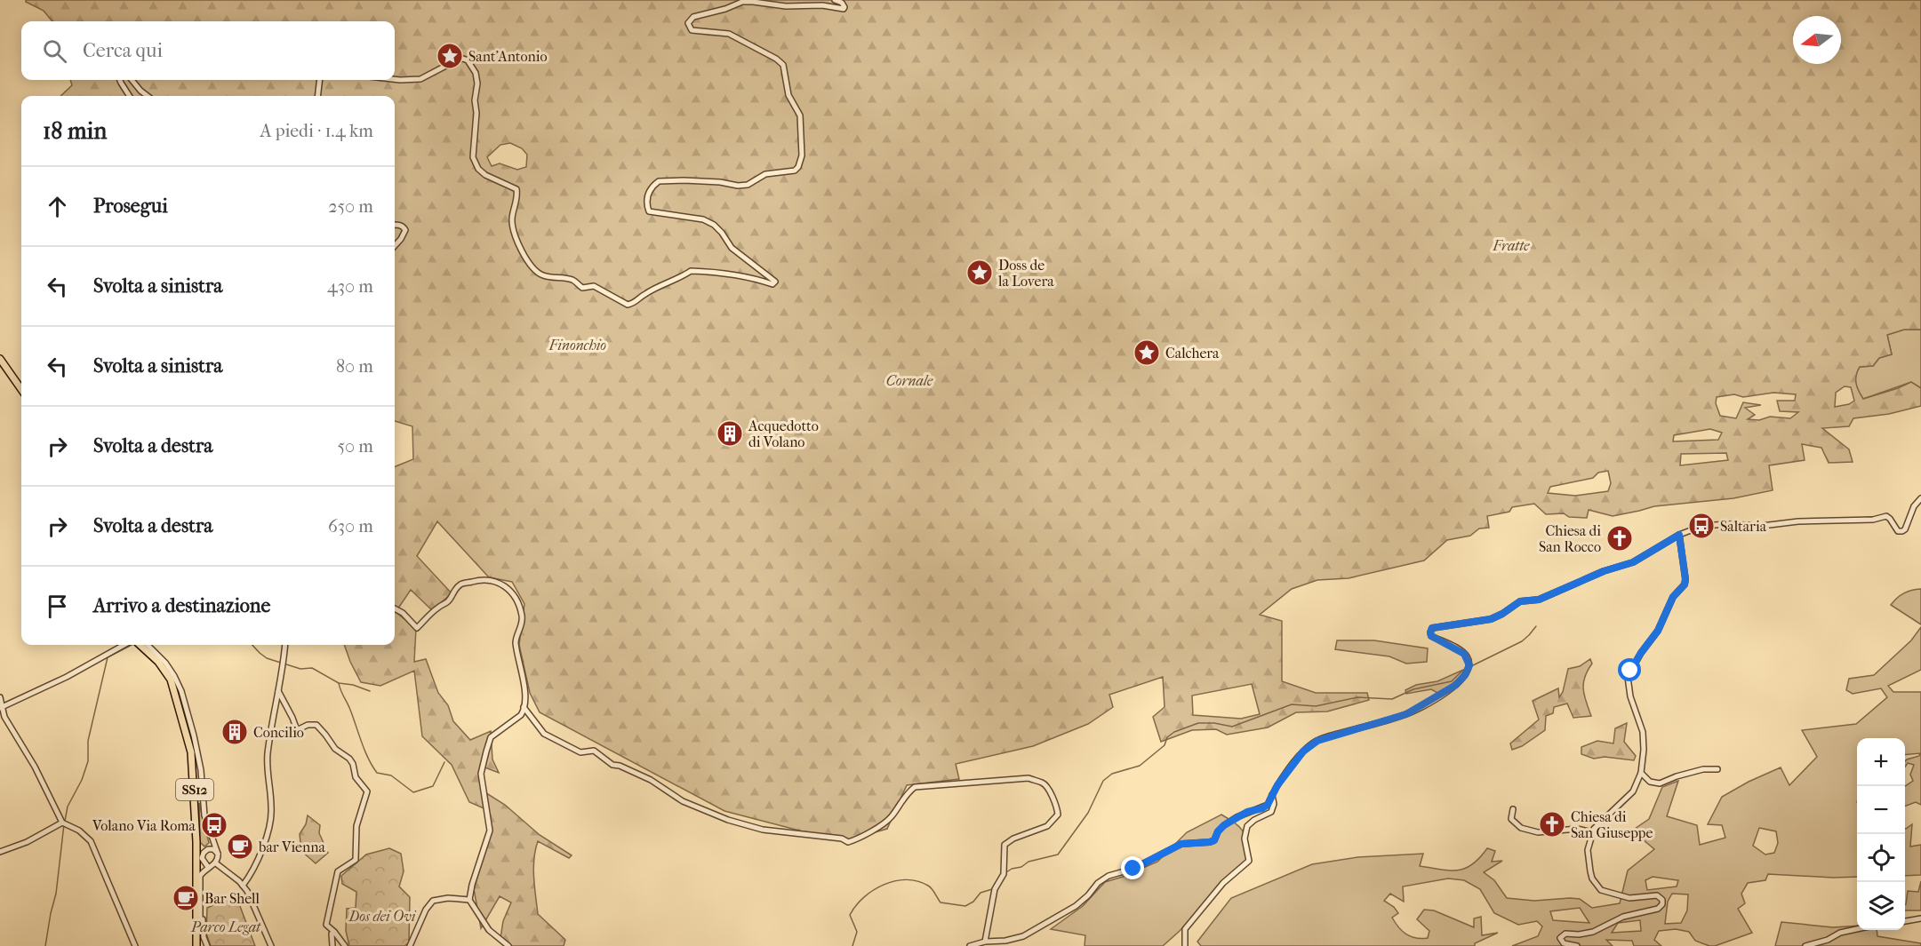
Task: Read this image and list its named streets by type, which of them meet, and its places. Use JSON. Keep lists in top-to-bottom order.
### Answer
{
  "streets": {
    "main road": ["SS12"]
  },
  "parks": [
    "Fratte",
    "Finonchio",
    "Cornale",
    "Dos dei Ovi",
    "Parco Legat"
  ],
  "places": {
    "place": ["Sant'Antonio", "Doss de la Lovera", "Calchera"],
    "building": ["Acquedotto di Volano", "Concilio"],
    "bus stop": ["Saltaria", "Volano Via Roma"],
    "church": ["Chiesa di San Rocco", "Chiesa di San Giuseppe"],
    "cafe": ["bar Vienna", "Bar Shell"]
  },
  "north": "left",
  "page": {
    "search": "Cerca qui",
    "heading": ["18 min", "A piedi · 1.4 km"],
    "list": [
      ["Prosegui", "250 m"],
      ["Svolta a sinistra", "430 m"],
      ["Svolta a sinistra", "80 m"],
      ["Svolta a destra", "50 m"],
      ["Svolta a destra", "630 m"],
      "Arrivo a destinazione"
    ],
    "map_buttons": ["+", "−"]
  }
}
